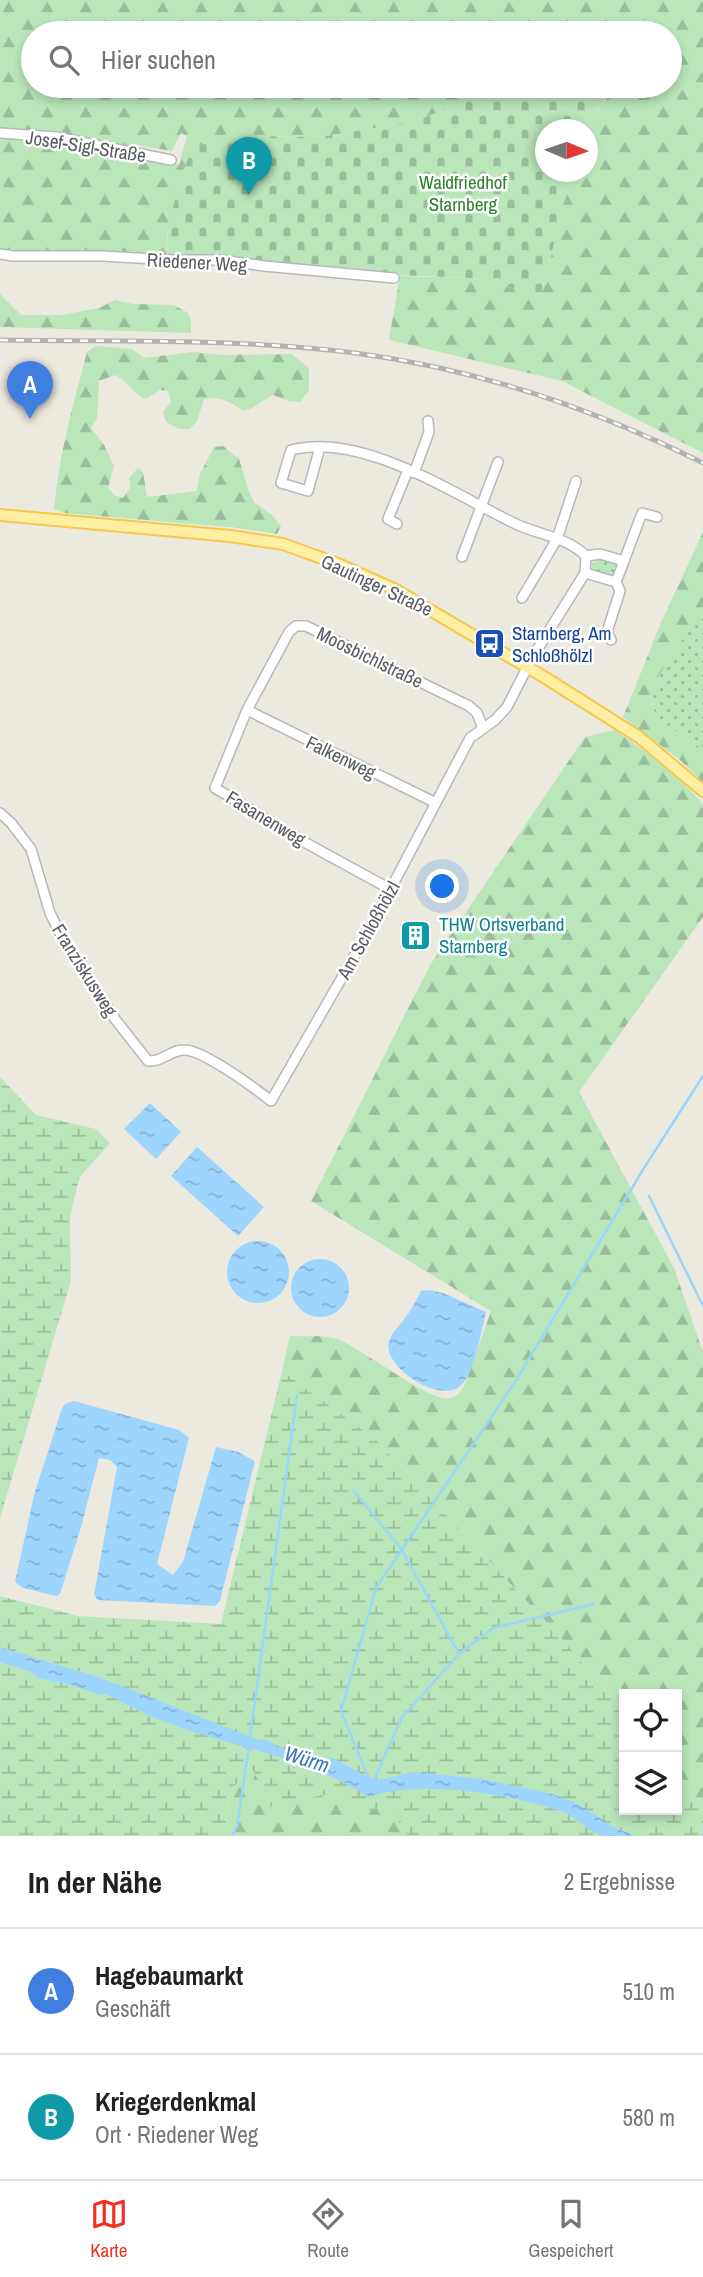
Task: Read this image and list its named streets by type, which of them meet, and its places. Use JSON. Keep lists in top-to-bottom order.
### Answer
{
  "streets": {
    "main road": ["Gautinger Straße"],
    "street": [
      "Josef-Sigl-Straße",
      "Riedener Weg",
      "Moosbichlstraße",
      "Falkenweg",
      "Fasanenweg",
      "Am Schloßhölzl",
      "Franziskusweg"
    ]
  },
  "crossings": [
    ["Gautinger Straße", "Am Schloßhölzl"],
    ["Moosbichlstraße", "Falkenweg"],
    ["Moosbichlstraße", "Fasanenweg"],
    ["Moosbichlstraße", "Am Schloßhölzl"],
    ["Falkenweg", "Fasanenweg"],
    ["Falkenweg", "Am Schloßhölzl"],
    ["Fasanenweg", "Am Schloßhölzl"],
    ["Am Schloßhölzl", "Franziskusweg"]
  ],
  "water": ["Würm"],
  "parks": ["Waldfriedhof Starnberg"],
  "places": {
    "bus stop": ["Starnberg, Am Schloßhölzl"],
    "building": ["THW Ortsverband Starnberg"]
  },
  "north": "right",
  "page": {
    "search": "Hier suchen",
    "pins": ["B", "A"],
    "heading": ["In der Nähe", "2 Ergebnisse"],
    "list": [
      {
        "mark": "A",
        "name": "Hagebaumarkt",
        "note": "Geschäft",
        "value": "510 m"
      },
      {
        "mark": "B",
        "name": "Kriegerdenkmal",
        "note": "Ort · Riedener Weg",
        "value": "580 m"
      }
    ],
    "nav": ["Karte", "Route", "Gespeichert"]
  }
}
